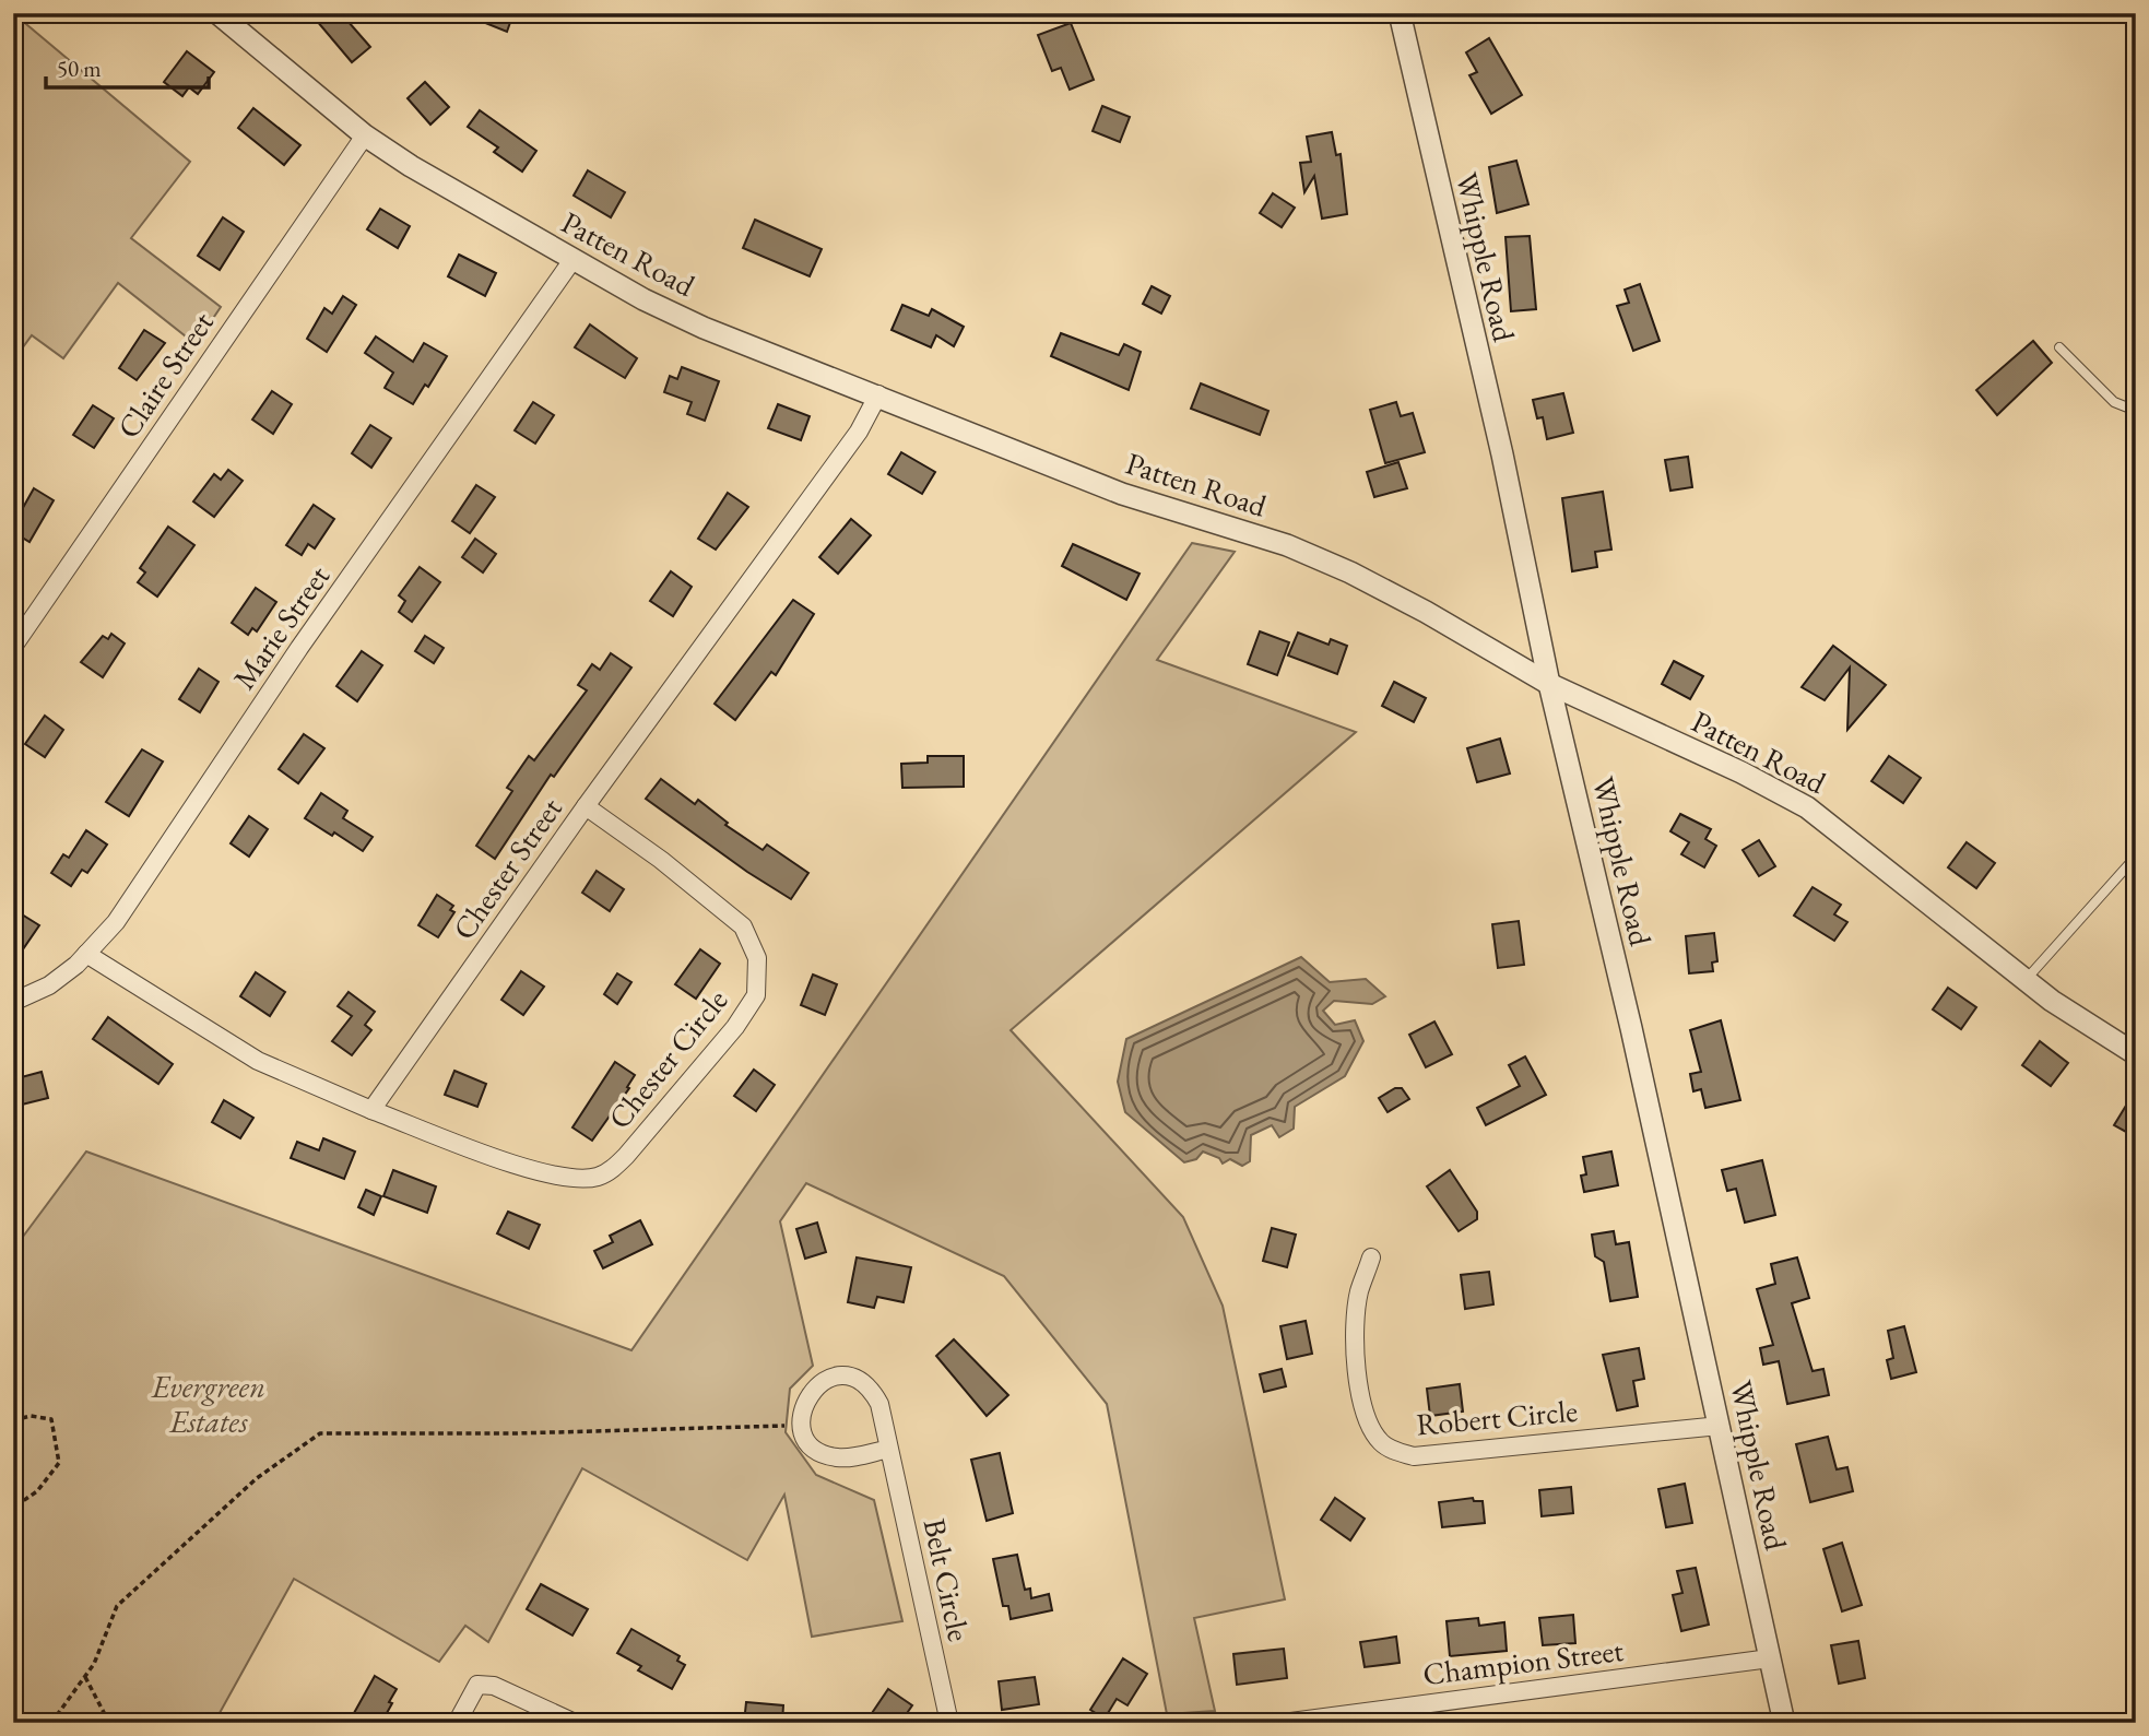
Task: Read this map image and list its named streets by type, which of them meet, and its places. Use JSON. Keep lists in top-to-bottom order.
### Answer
{
  "streets": {
    "street": [
      "Patten Road",
      "Whipple Road",
      "Claire Street",
      "Marie Street",
      "Chester Street",
      "Chester Circle",
      "Robert Circle",
      "Belt Circle",
      "Champion Street"
    ]
  },
  "crossings": [
    ["Patten Road", "Whipple Road"],
    ["Patten Road", "Claire Street"],
    ["Patten Road", "Marie Street"],
    ["Patten Road", "Chester Street"],
    ["Whipple Road", "Robert Circle"],
    ["Whipple Road", "Champion Street"],
    ["Chester Street", "Chester Circle"]
  ],
  "parks": ["Evergreen Estates"],
  "scale_bar": "50 m"
}
